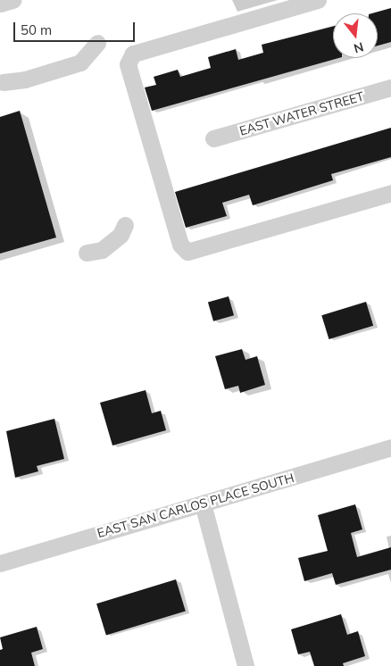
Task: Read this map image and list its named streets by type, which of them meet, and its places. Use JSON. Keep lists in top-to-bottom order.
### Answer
{
  "streets": {
    "street": ["EAST WATER STREET", "EAST SAN CARLOS PLACE SOUTH"]
  },
  "scale_bar": "50 m",
  "north": "bottom"
}
